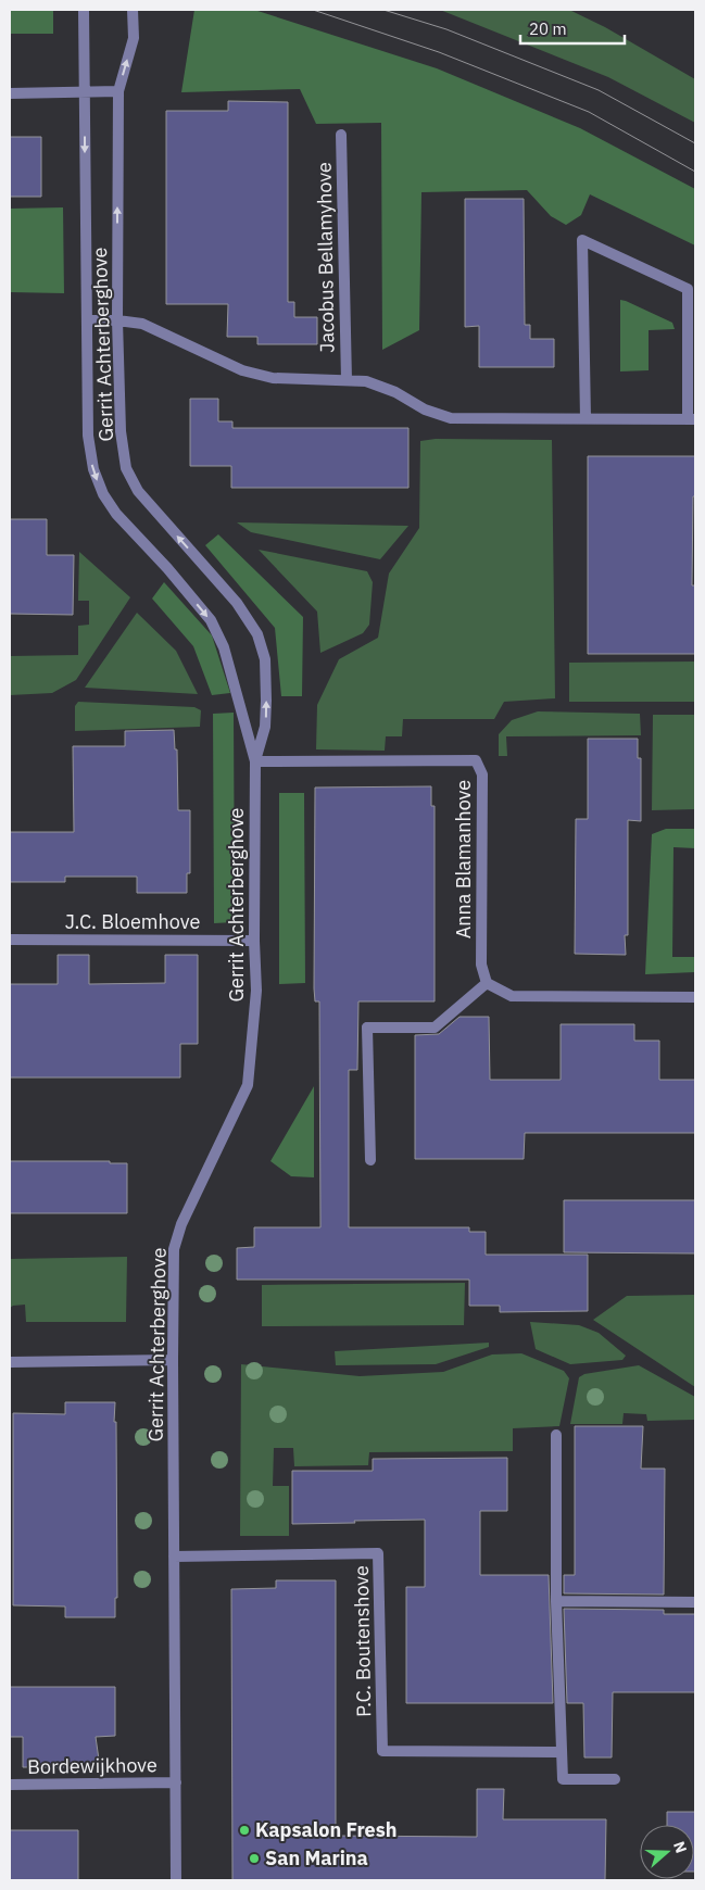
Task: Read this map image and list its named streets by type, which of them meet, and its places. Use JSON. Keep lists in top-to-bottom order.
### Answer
{
  "streets": {
    "street": [
      "Jacobus Bellamyhove",
      "Gerrit Achterberghove",
      "Anna Blamanhove",
      "J.C. Bloemhove",
      "P.C. Boutenshove",
      "Bordewijkhove"
    ]
  },
  "crossings": [
    ["Jacobus Bellamyhove", "Gerrit Achterberghove"],
    ["Gerrit Achterberghove", "Anna Blamanhove"],
    ["Gerrit Achterberghove", "J.C. Bloemhove"],
    ["Gerrit Achterberghove", "P.C. Boutenshove"],
    ["Gerrit Achterberghove", "Bordewijkhove"]
  ],
  "places": ["Kapsalon Fresh", "San Marina"],
  "scale_bar": "20 m",
  "north": "right"
}
